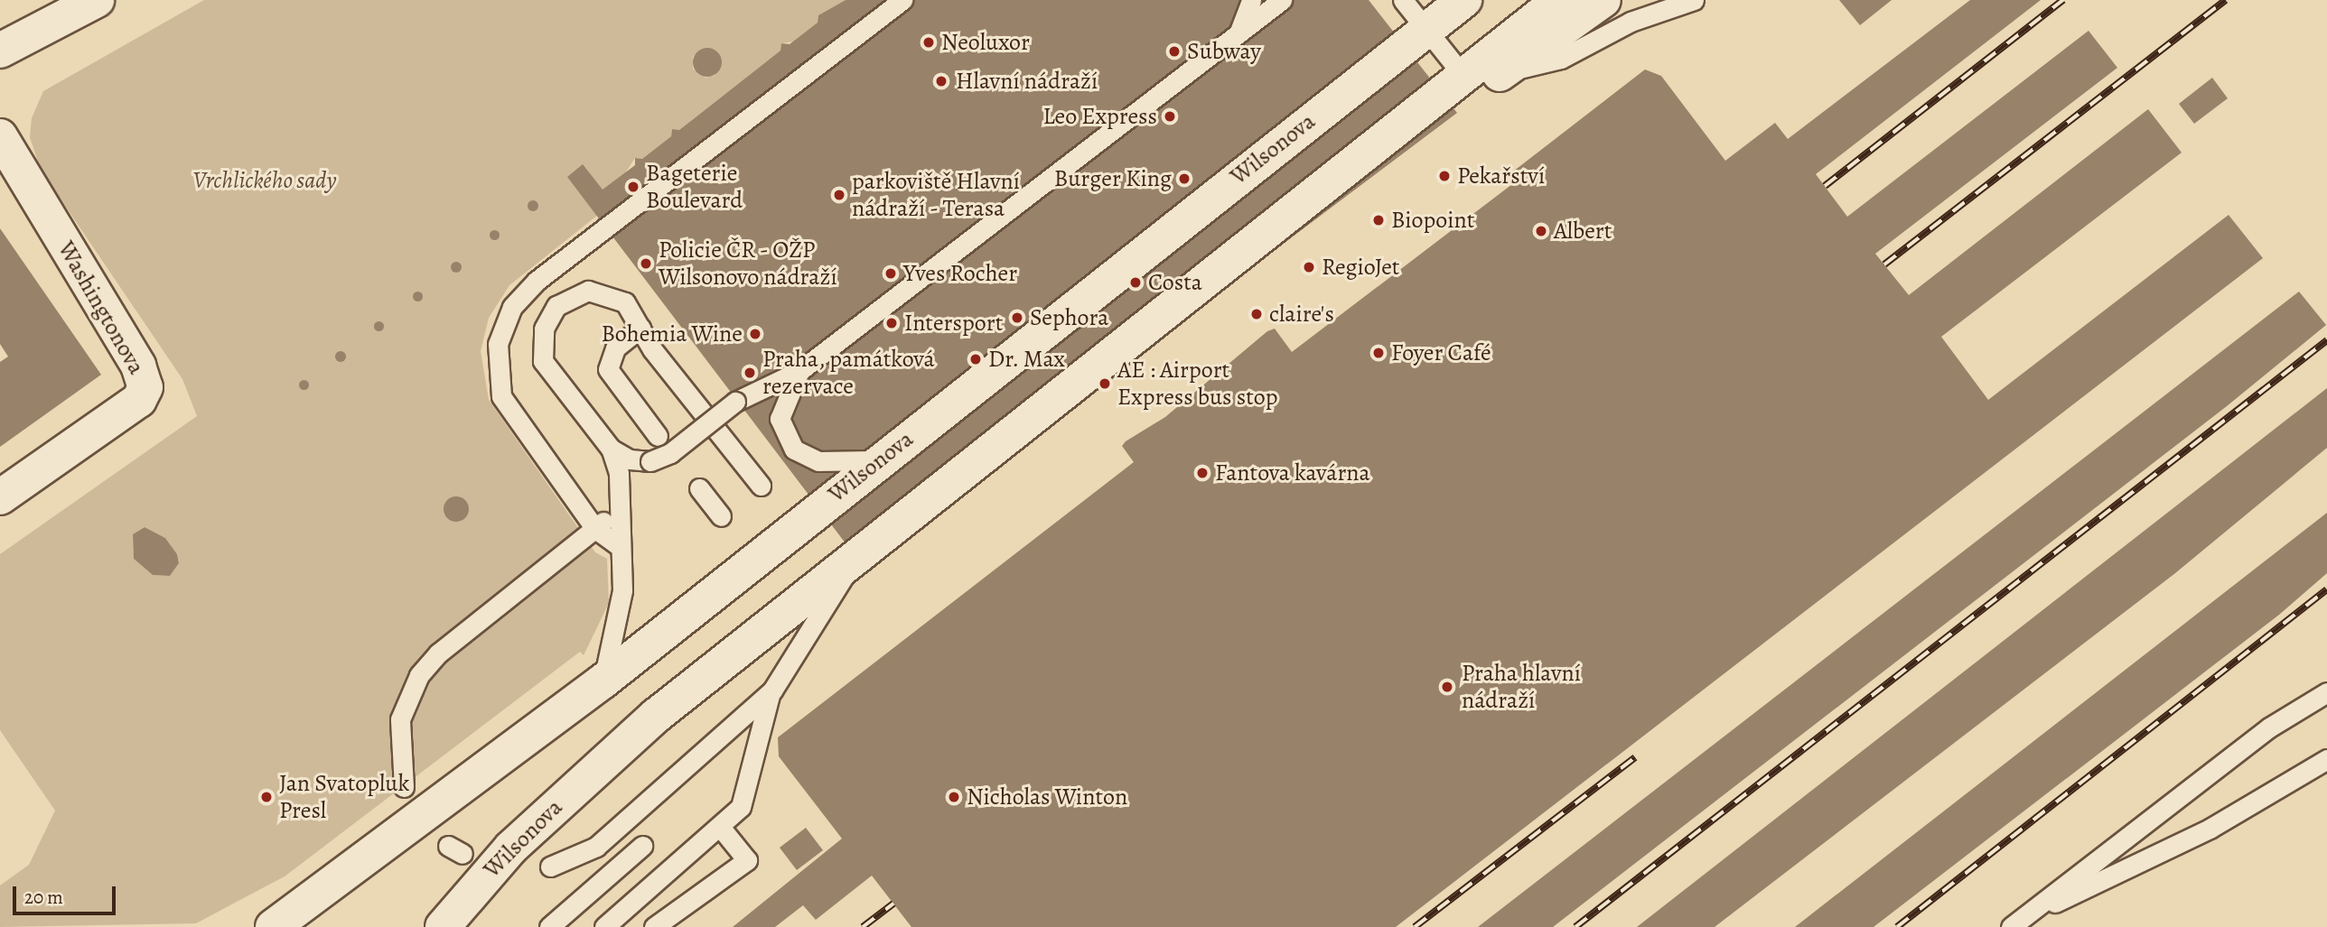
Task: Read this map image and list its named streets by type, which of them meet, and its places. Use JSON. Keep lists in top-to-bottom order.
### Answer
{
  "streets": {
    "main road": ["Wilsonova", "Washingtonova"]
  },
  "parks": ["Vrchlického sady"],
  "places": [
    "Neoluxor",
    "Subway",
    "Hlavní nádraží",
    "Leo Express",
    "Pekařství",
    "Burger King",
    "Bageterie Boulevard",
    "parkoviště Hlavní nádraží - Terasa",
    "Biopoint",
    "Albert",
    "Policie ČR - OŽP Wilsonovo nádraží",
    "RegioJet",
    "Yves Rocher",
    "Costa",
    "claire's",
    "Sephora",
    "Intersport",
    "Bohemia Wine",
    "Foyer Café",
    "Dr. Max",
    "Praha, památková rezervace",
    "AE : Airport Express bus stop",
    "Fantova kavárna",
    "Praha hlavní nádraží",
    "Jan Svatopluk Presl",
    "Nicholas Winton"
  ],
  "scale_bar": "20 m"
}
